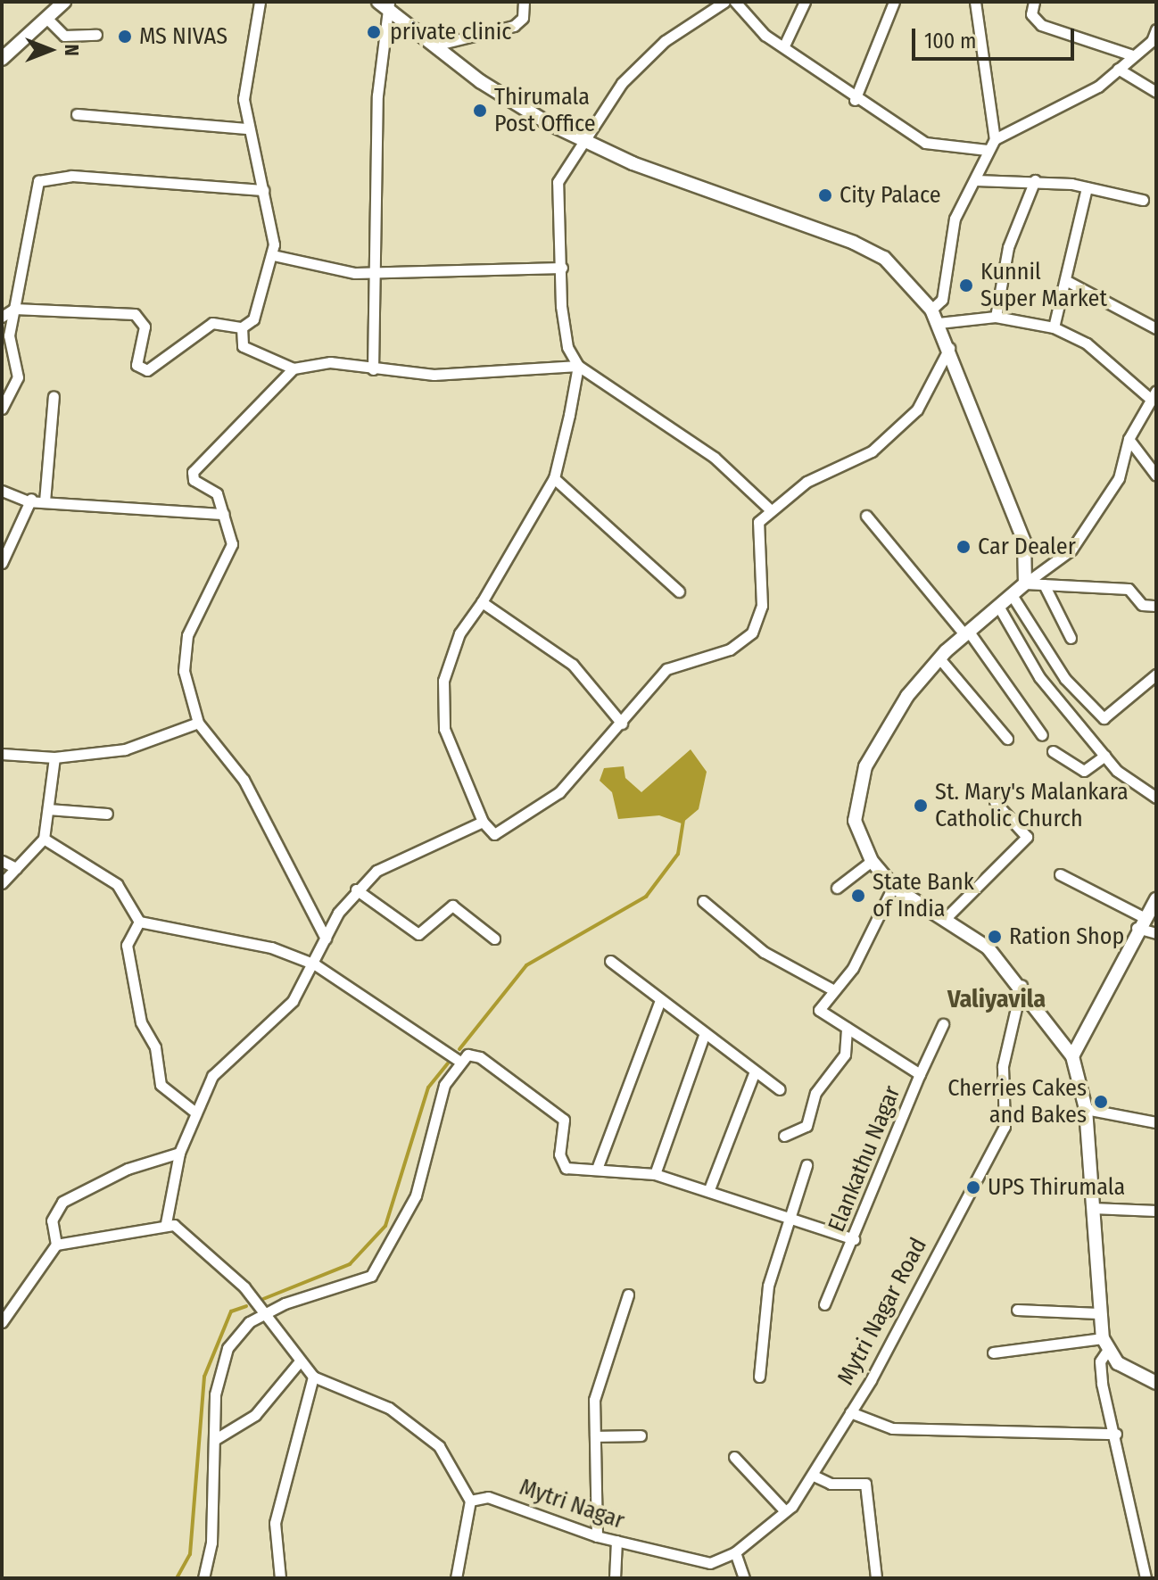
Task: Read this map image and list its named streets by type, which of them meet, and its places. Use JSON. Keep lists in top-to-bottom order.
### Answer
{
  "streets": {
    "street": ["Elankathu Nagar", "Mytri Nagar Road", "Mytri Nagar"]
  },
  "crossings": [
    ["Mytri Nagar Road", "Mytri Nagar"]
  ],
  "districts": ["Valiyavila"],
  "places": [
    "private clinic",
    "MS NIVAS",
    "Thirumala Post Office",
    "City Palace",
    "Kunnil Super Market",
    "Car Dealer",
    "St. Mary's Malankara Catholic Church",
    "State Bank of India",
    "Ration Shop",
    "Cherries Cakes and Bakes",
    "UPS Thirumala"
  ],
  "scale_bar": "100 m",
  "north": "right"
}
